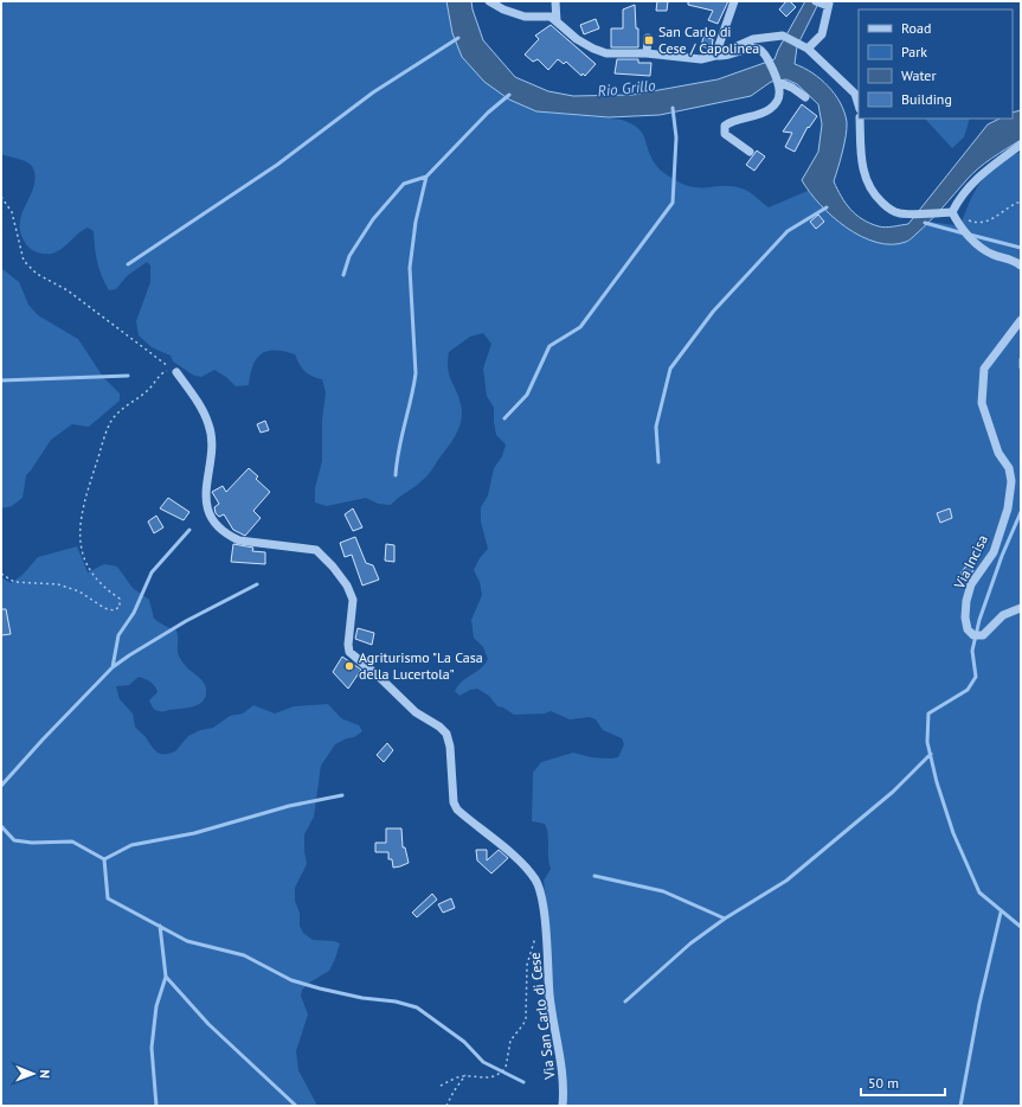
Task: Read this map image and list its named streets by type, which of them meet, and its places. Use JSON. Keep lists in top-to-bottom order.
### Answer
{
  "streets": {
    "street": ["Via Incisa", "Via San Carlo di Cese"]
  },
  "water": ["Rio Grillo"],
  "places": {
    "transit": ["San Carlo di Cese / Capolinea"],
    "other": ["Agriturismo \"La Casa della Lucertola\""]
  },
  "legend": [
    "Road",
    "Park",
    "Water",
    "Building"
  ],
  "scale_bar": "50 m",
  "north": "right"
}
